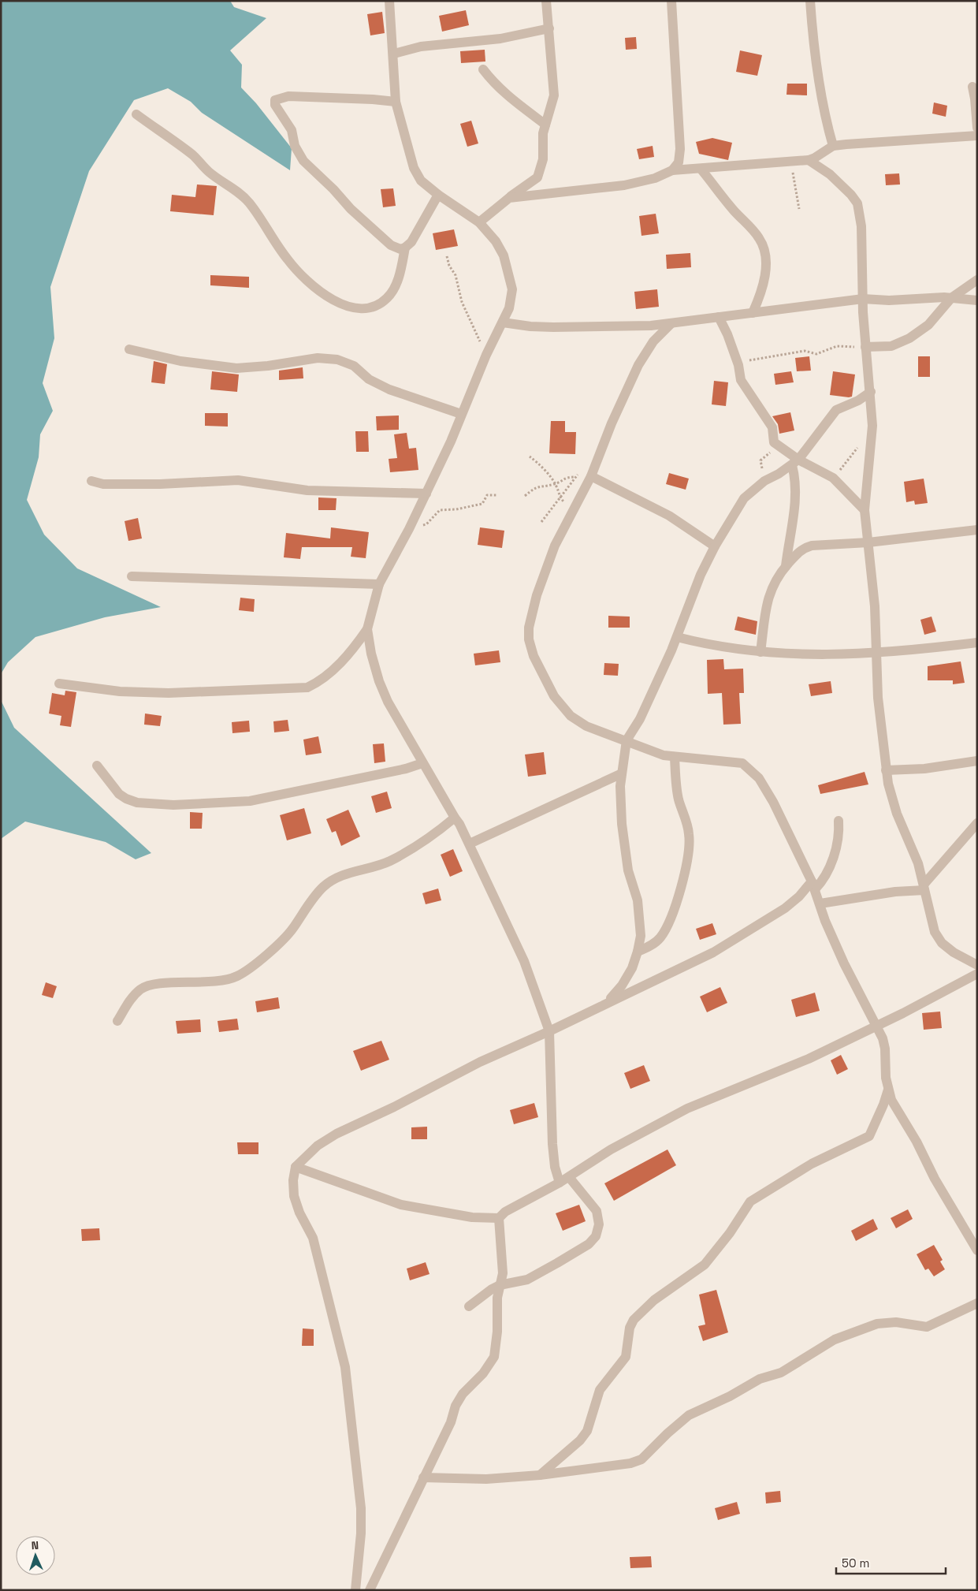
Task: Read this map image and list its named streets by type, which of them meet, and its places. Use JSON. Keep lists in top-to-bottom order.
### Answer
{
  "scale_bar": "50 m",
  "north": "top"
}
